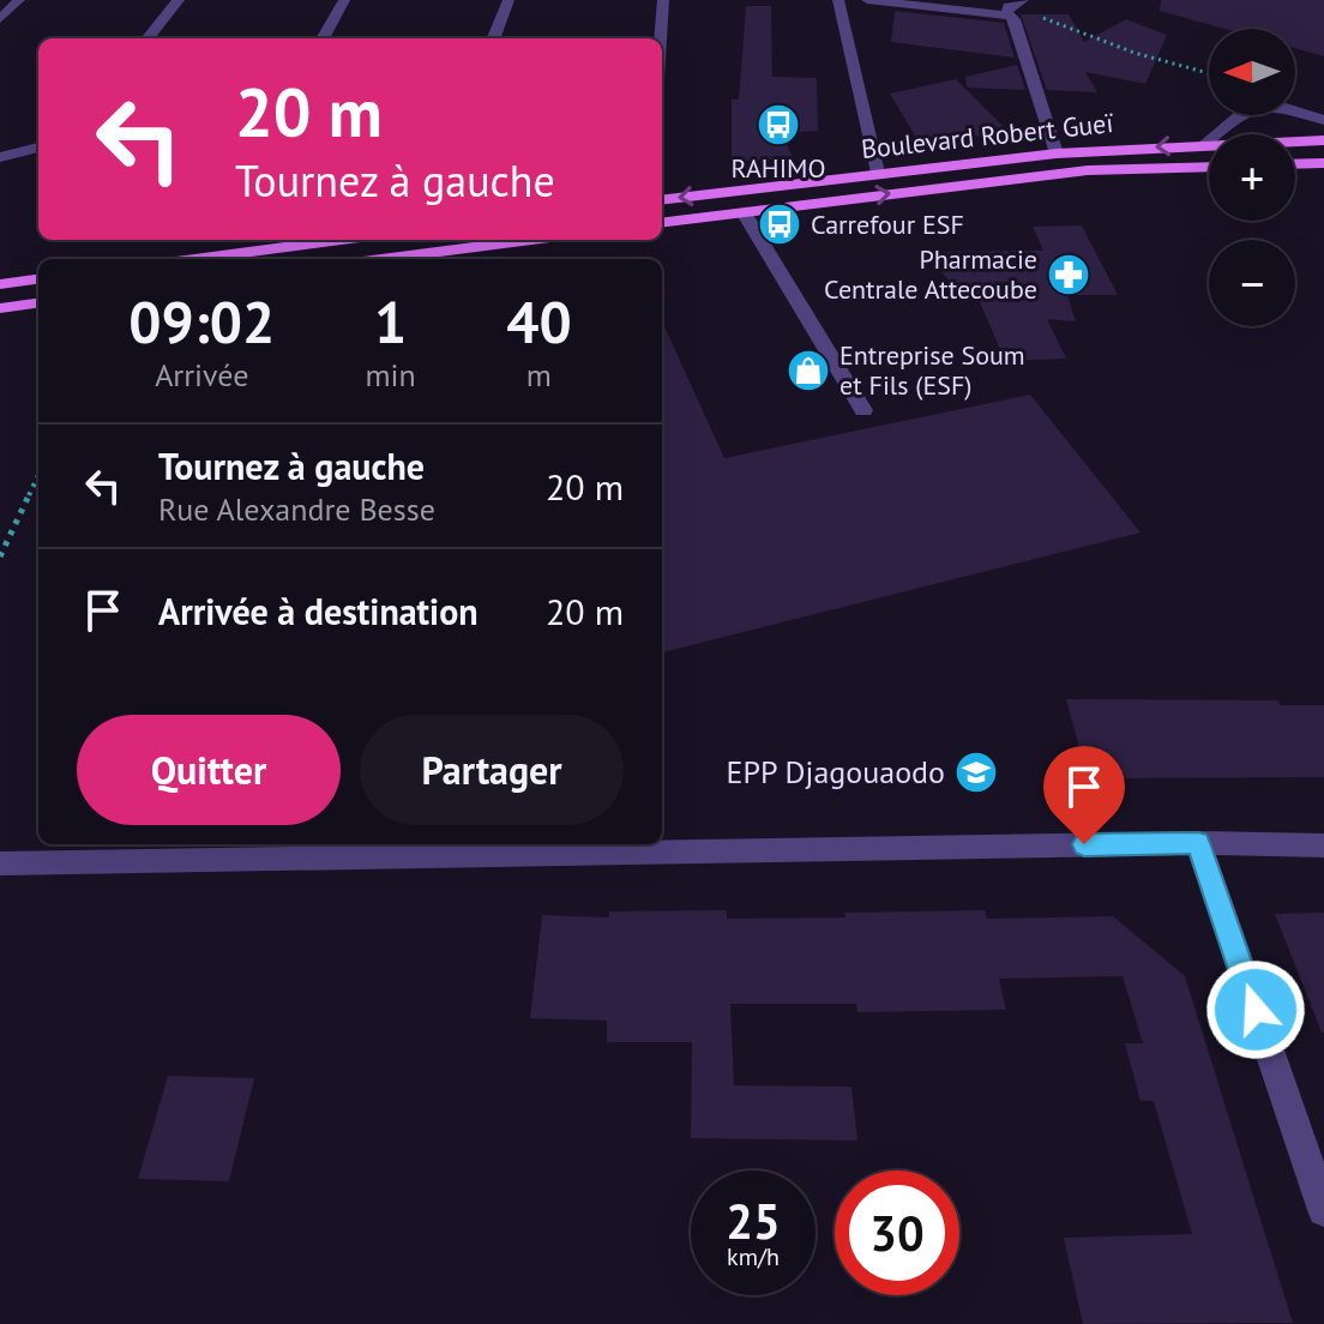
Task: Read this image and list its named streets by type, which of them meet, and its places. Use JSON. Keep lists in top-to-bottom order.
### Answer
{
  "streets": {
    "main road": ["Boulevard Robert Gueï"]
  },
  "places": {
    "bus stop": ["RAHIMO", "Carrefour ESF"],
    "pharmacy": ["Pharmacie Centrale Attecoube"],
    "shop": ["Entreprise Soum et Fils (ESF)"],
    "school or university": ["EPP Djagouaodo"]
  },
  "north": "left",
  "page": {
    "map_buttons": ["+", "−"],
    "turn": ["20 m", "Tournez à gauche"],
    "eta": [
      "09:02",
      "Arrivée",
      "1",
      "min",
      "40",
      "m"
    ],
    "list": [
      {
        "name": "Tournez à gauche",
        "note": "Rue Alexandre Besse",
        "value": "20 m"
      },
      {
        "name": "Arrivée à destination",
        "value": "20 m"
      }
    ],
    "buttons": ["Quitter", "Partager"],
    "speed": "25 km/h",
    "limit": "30"
  }
}
